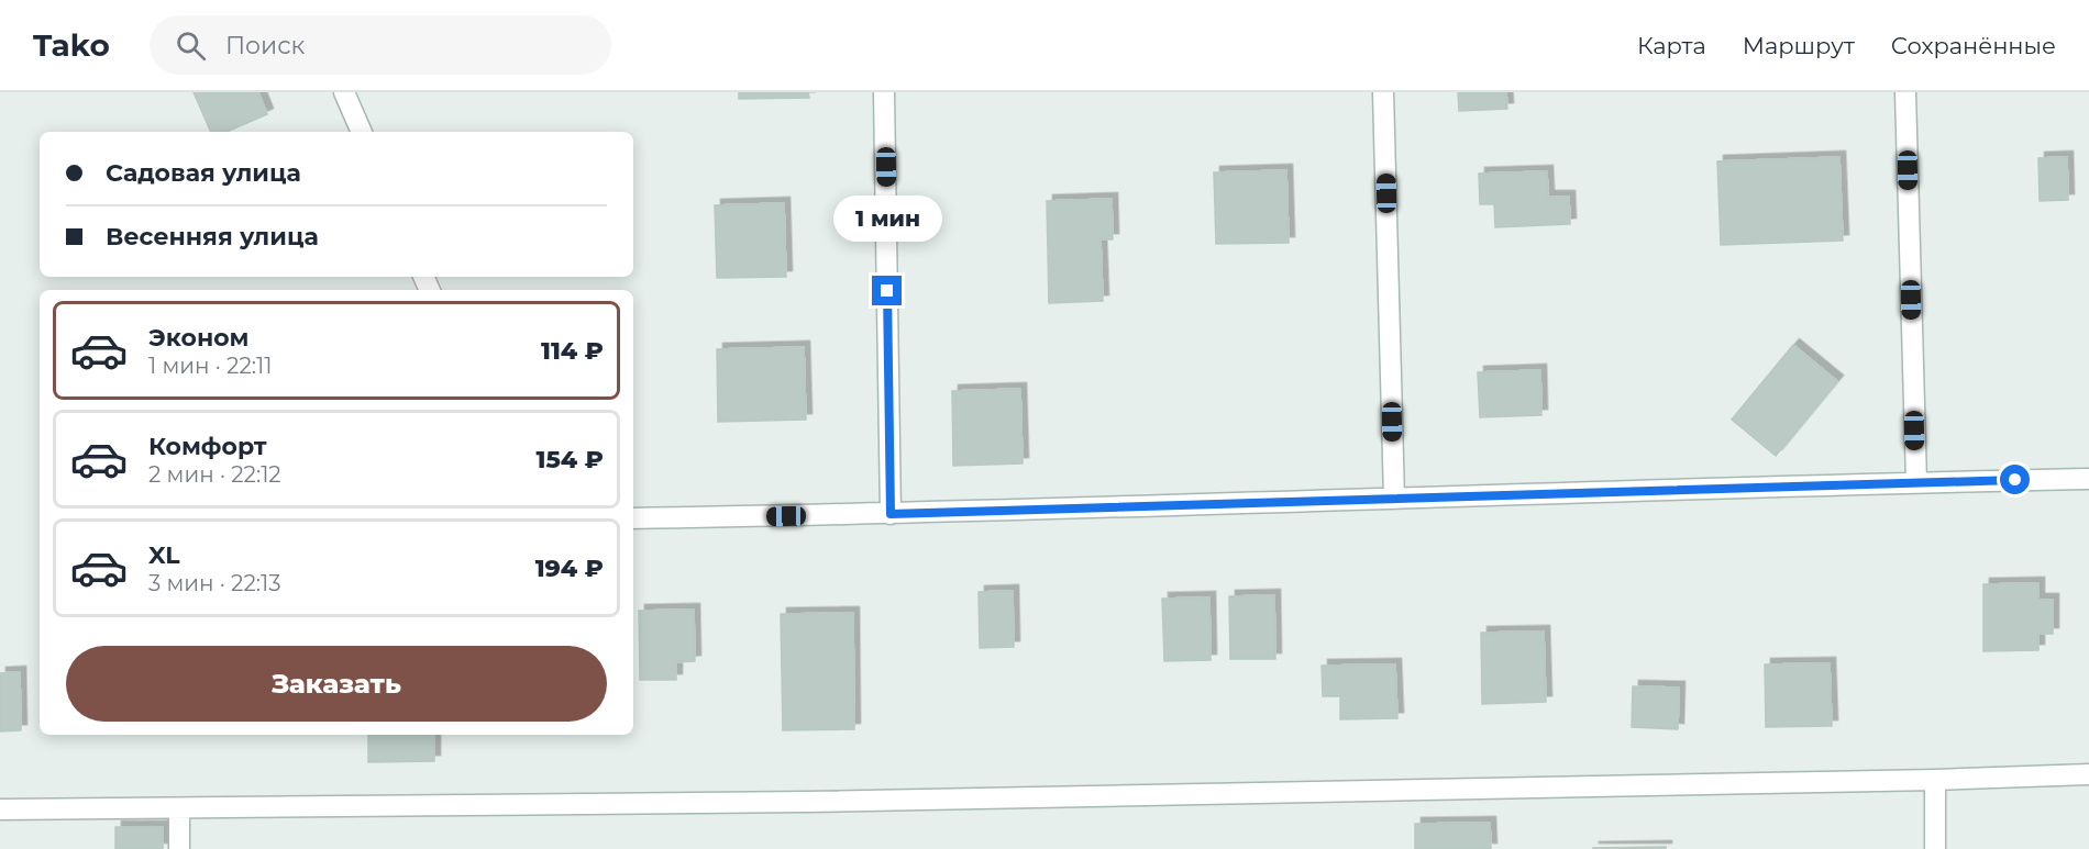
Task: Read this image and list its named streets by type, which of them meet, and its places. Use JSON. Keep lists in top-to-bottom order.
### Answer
{
  "page": {
    "header": "Tako",
    "search": "Поиск",
    "nav": ["Карта", "Маршрут", "Сохранённые"],
    "banner": ["Садовая улица", "Весенняя улица"],
    "bubble": "1 мин",
    "list": [
      {
        "name": "Эконом",
        "note": "1 мин · 22:11",
        "value": "114 ₽"
      },
      {
        "name": "Комфорт",
        "note": "2 мин · 22:12",
        "value": "154 ₽"
      },
      {
        "name": "XL",
        "note": "3 мин · 22:13",
        "value": "194 ₽"
      }
    ],
    "buttons": "Заказать"
  }
}
